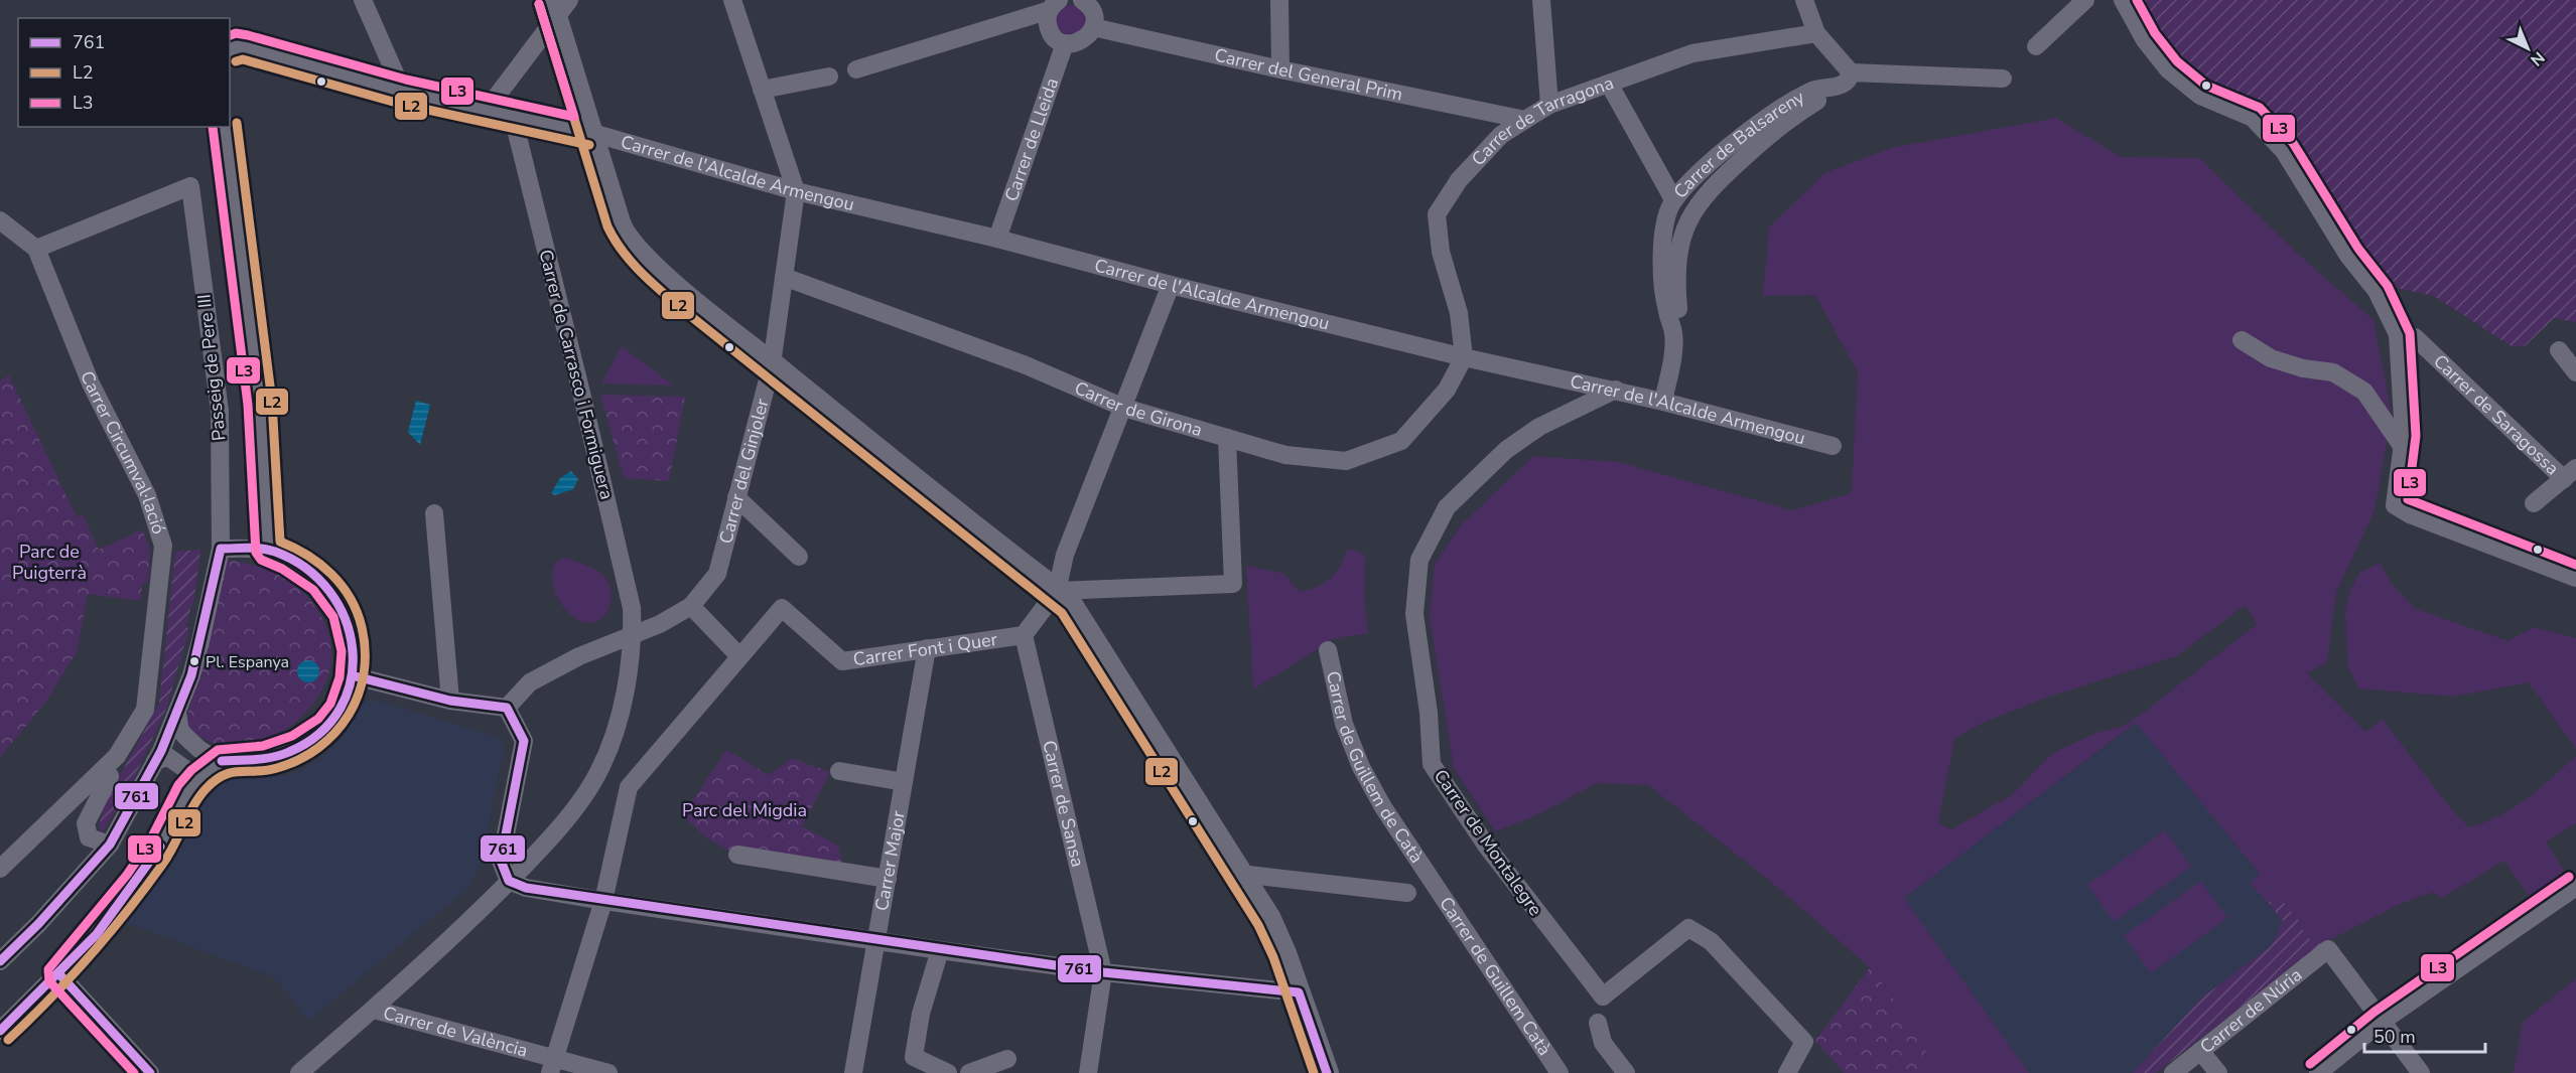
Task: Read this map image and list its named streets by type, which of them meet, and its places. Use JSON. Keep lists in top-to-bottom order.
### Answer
{
  "streets": {
    "street": [
      "Carrer del General Prim",
      "Carrer de Tarragona",
      "Carrer de Lleida",
      "Carrer de Balsareny",
      "Carrer de l'Alcalde Armengou",
      "Passeig de Pere III",
      "Carrer de Carrasco i Formiguera",
      "Carrer de Girona",
      "Carrer de Saragossa",
      "Carrer Circumval·lació",
      "Carrer del Ginjoler",
      "Carrer Font i Quer",
      "Carrer de Guillem de Catà",
      "Carrer de Sansa",
      "Carrer de Montalegre",
      "Carrer Major",
      "Carrer de Guillem Catà",
      "Carrer de Núria",
      "Carrer de València"
    ]
  },
  "crossings": [
    ["Carrer del General Prim", "Carrer de Tarragona"],
    ["Carrer de Tarragona", "Carrer de l'Alcalde Armengou"],
    ["Carrer de Tarragona", "Carrer de Girona"],
    ["Carrer de Lleida", "Carrer de l'Alcalde Armengou"],
    ["Carrer de Balsareny", "Carrer de l'Alcalde Armengou"],
    ["Carrer de l'Alcalde Armengou", "Carrer de Carrasco i Formiguera"],
    ["Carrer de l'Alcalde Armengou", "Carrer de Girona"],
    ["Carrer de l'Alcalde Armengou", "Carrer del Ginjoler"],
    ["Carrer de l'Alcalde Armengou", "Carrer de Montalegre"],
    ["Passeig de Pere III", "Carrer Circumval·lació"],
    ["Carrer de Carrasco i Formiguera", "Carrer del Ginjoler"],
    ["Carrer de Carrasco i Formiguera", "Carrer de València"],
    ["Carrer de Girona", "Carrer del Ginjoler"],
    ["Carrer Font i Quer", "Carrer de Sansa"],
    ["Carrer Font i Quer", "Carrer Major"],
    ["Carrer de Guillem de Catà", "Carrer de Guillem Catà"]
  ],
  "parks": ["Parc de Puigterrà", "Parc del Migdia"],
  "places": ["Pl. Espanya"],
  "lines": ["transit line L3", "transit line L2", "transit line 761"],
  "legend": ["761", "L2", "L3"],
  "scale_bar": "50 m",
  "north": "bottom right"
}
